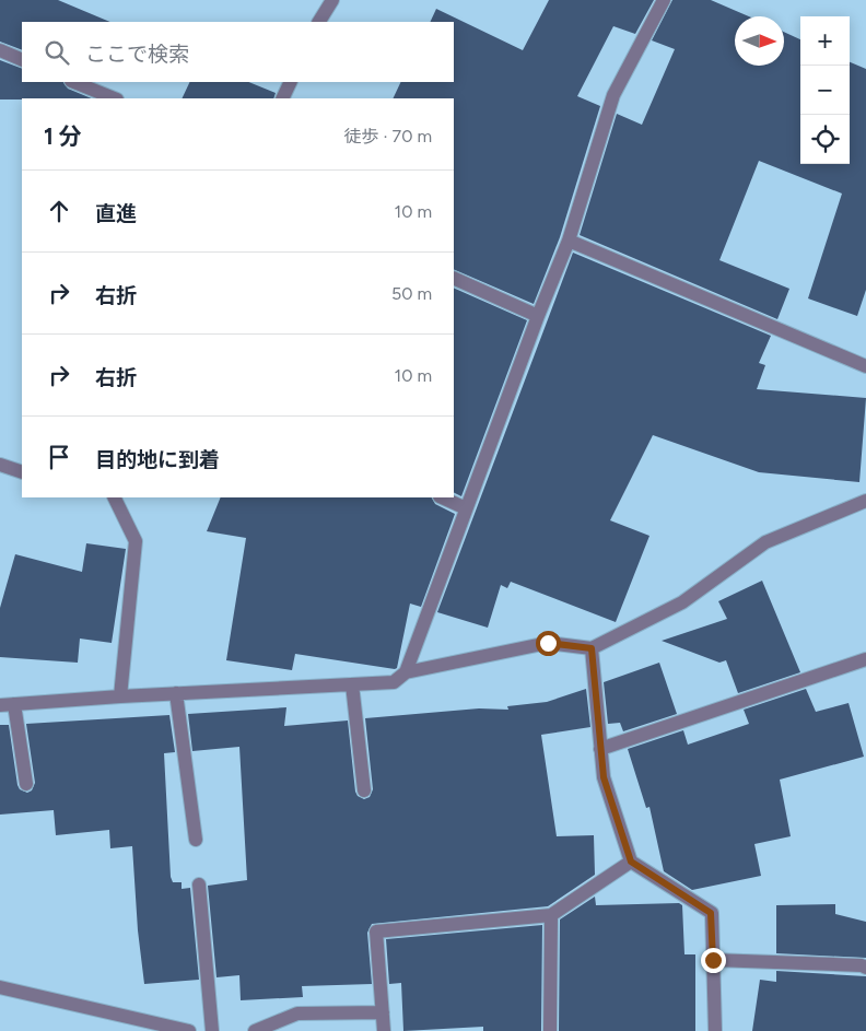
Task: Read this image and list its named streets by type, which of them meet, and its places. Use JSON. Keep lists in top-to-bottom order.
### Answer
{
  "north": "right",
  "page": {
    "map_buttons": ["+", "−"],
    "search": "ここで検索",
    "heading": ["1 分", "徒歩 · 70 m"],
    "list": [
      ["直進", "10 m"],
      ["右折", "50 m"],
      ["右折", "10 m"],
      "目的地に到着"
    ]
  }
}
